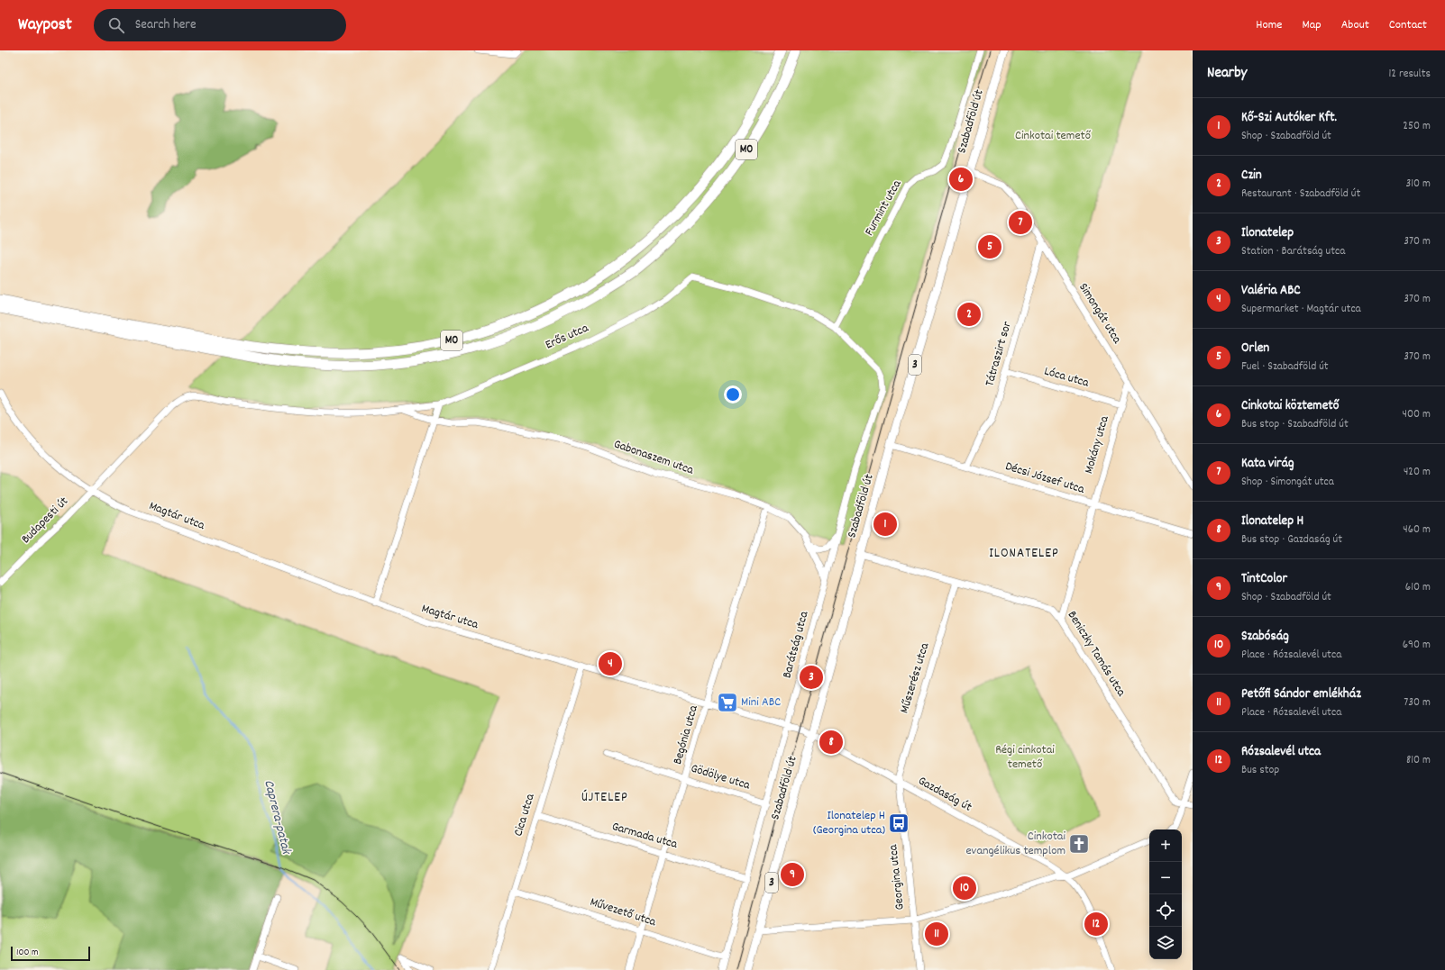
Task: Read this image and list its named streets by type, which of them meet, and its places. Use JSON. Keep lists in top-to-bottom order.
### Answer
{
  "streets": {
    "highway": ["M0"],
    "main road": ["Szabadföld út", "3"],
    "street": [
      "Furmint utca",
      "Simongát utca",
      "Erős utca",
      "Tátraszirt sor",
      "Lóca utca",
      "Mokány utca",
      "Gabonaszem utca",
      "Décsi József utca",
      "Magtár utca",
      "Budapesti út",
      "Barátság utca",
      "Beniczky Tamás utca",
      "Műszerész utca",
      "Begónia utca",
      "Gödölye utca",
      "Gazdaság út",
      "Cica utca",
      "Garmada utca",
      "Georgina utca",
      "Művezető utca"
    ]
  },
  "crossings": [
    ["Szabadföld út", "Simongát utca"],
    ["Szabadföld út", "Décsi József utca"],
    ["Szabadföld út", "Magtár utca"],
    ["Szabadföld út", "Beniczky Tamás utca"],
    ["Szabadföld út", "Gazdaság út"],
    ["Furmint utca", "Erős utca"],
    ["Simongát utca", "Tátraszirt sor"],
    ["Simongát utca", "Mokány utca"],
    ["Erős utca", "Budapesti út"],
    ["Erős utca", "Barátság utca"],
    ["Tátraszirt sor", "Lóca utca"],
    ["Tátraszirt sor", "Décsi József utca"],
    ["Lóca utca", "Mokány utca"],
    ["Mokány utca", "Décsi József utca"],
    ["Mokány utca", "Beniczky Tamás utca"],
    ["Gabonaszem utca", "Budapesti út"],
    ["Gabonaszem utca", "Barátság utca"],
    ["Gabonaszem utca", "Begónia utca"],
    ["Magtár utca", "Budapesti út"],
    ["Magtár utca", "Barátság utca"],
    ["Magtár utca", "Begónia utca"],
    ["Magtár utca", "Gazdaság út"],
    ["Magtár utca", "Cica utca"],
    ["Barátság utca", "Gödölye utca"],
    ["Barátság utca", "Garmada utca"],
    ["Barátság utca", "Művezető utca"],
    ["Beniczky Tamás utca", "Műszerész utca"],
    ["Műszerész utca", "Gazdaság út"],
    ["Műszerész utca", "Georgina utca"],
    ["Begónia utca", "Gödölye utca"],
    ["Begónia utca", "Garmada utca"],
    ["Begónia utca", "Művezető utca"],
    ["Gazdaság út", "Georgina utca"],
    ["Cica utca", "Garmada utca"],
    ["Cica utca", "Művezető utca"]
  ],
  "districts": ["ILONATELEP", "ÚJTELEP"],
  "water": ["Caprera-patak"],
  "parks": ["Cinkotai temető", "Régi cinkotai temető"],
  "places": {
    "supermarket": ["Mini ABC"],
    "bus stop": ["Ilonatelep H (Georgina utca)"],
    "church": ["Cinkotai evangélikus templom"]
  },
  "scale_bar": "100 m",
  "page": {
    "header": "Waypost",
    "search": "Search here",
    "nav": [
      "Home",
      "Map",
      "About",
      "Contact"
    ],
    "heading": ["Nearby", "12 results"],
    "list": [
      {
        "mark": "1",
        "name": "Kő-Szi Autóker Kft.",
        "note": "Shop · Szabadföld út",
        "value": "250 m"
      },
      {
        "mark": "2",
        "name": "Czin",
        "note": "Restaurant · Szabadföld út",
        "value": "310 m"
      },
      {
        "mark": "3",
        "name": "Ilonatelep",
        "note": "Station · Barátság utca",
        "value": "370 m"
      },
      {
        "mark": "4",
        "name": "Valéria ABC",
        "note": "Supermarket · Magtár utca",
        "value": "370 m"
      },
      {
        "mark": "5",
        "name": "Orlen",
        "note": "Fuel · Szabadföld út",
        "value": "370 m"
      },
      {
        "mark": "6",
        "name": "Cinkotai köztemető",
        "note": "Bus stop · Szabadföld út",
        "value": "400 m"
      },
      {
        "mark": "7",
        "name": "Kata virág",
        "note": "Shop · Simongát utca",
        "value": "420 m"
      },
      {
        "mark": "8",
        "name": "Ilonatelep H",
        "note": "Bus stop · Gazdaság út",
        "value": "460 m"
      },
      {
        "mark": "9",
        "name": "TintColor",
        "note": "Shop · Szabadföld út",
        "value": "610 m"
      },
      {
        "mark": "10",
        "name": "Szabóság",
        "note": "Place · Rózsalevél utca",
        "value": "690 m"
      },
      {
        "mark": "11",
        "name": "Petőfi Sándor emlékház",
        "note": "Place · Rózsalevél utca",
        "value": "730 m"
      },
      {
        "mark": "12",
        "name": "Rózsalevél utca",
        "note": "Bus stop",
        "value": "810 m"
      }
    ],
    "pins": [
      "6",
      "7",
      "5",
      "2",
      "1",
      "4",
      "3",
      "8",
      "9",
      "10",
      "12",
      "11"
    ],
    "map_buttons": ["+", "−"],
    "scale": "100 m"
  }
}
